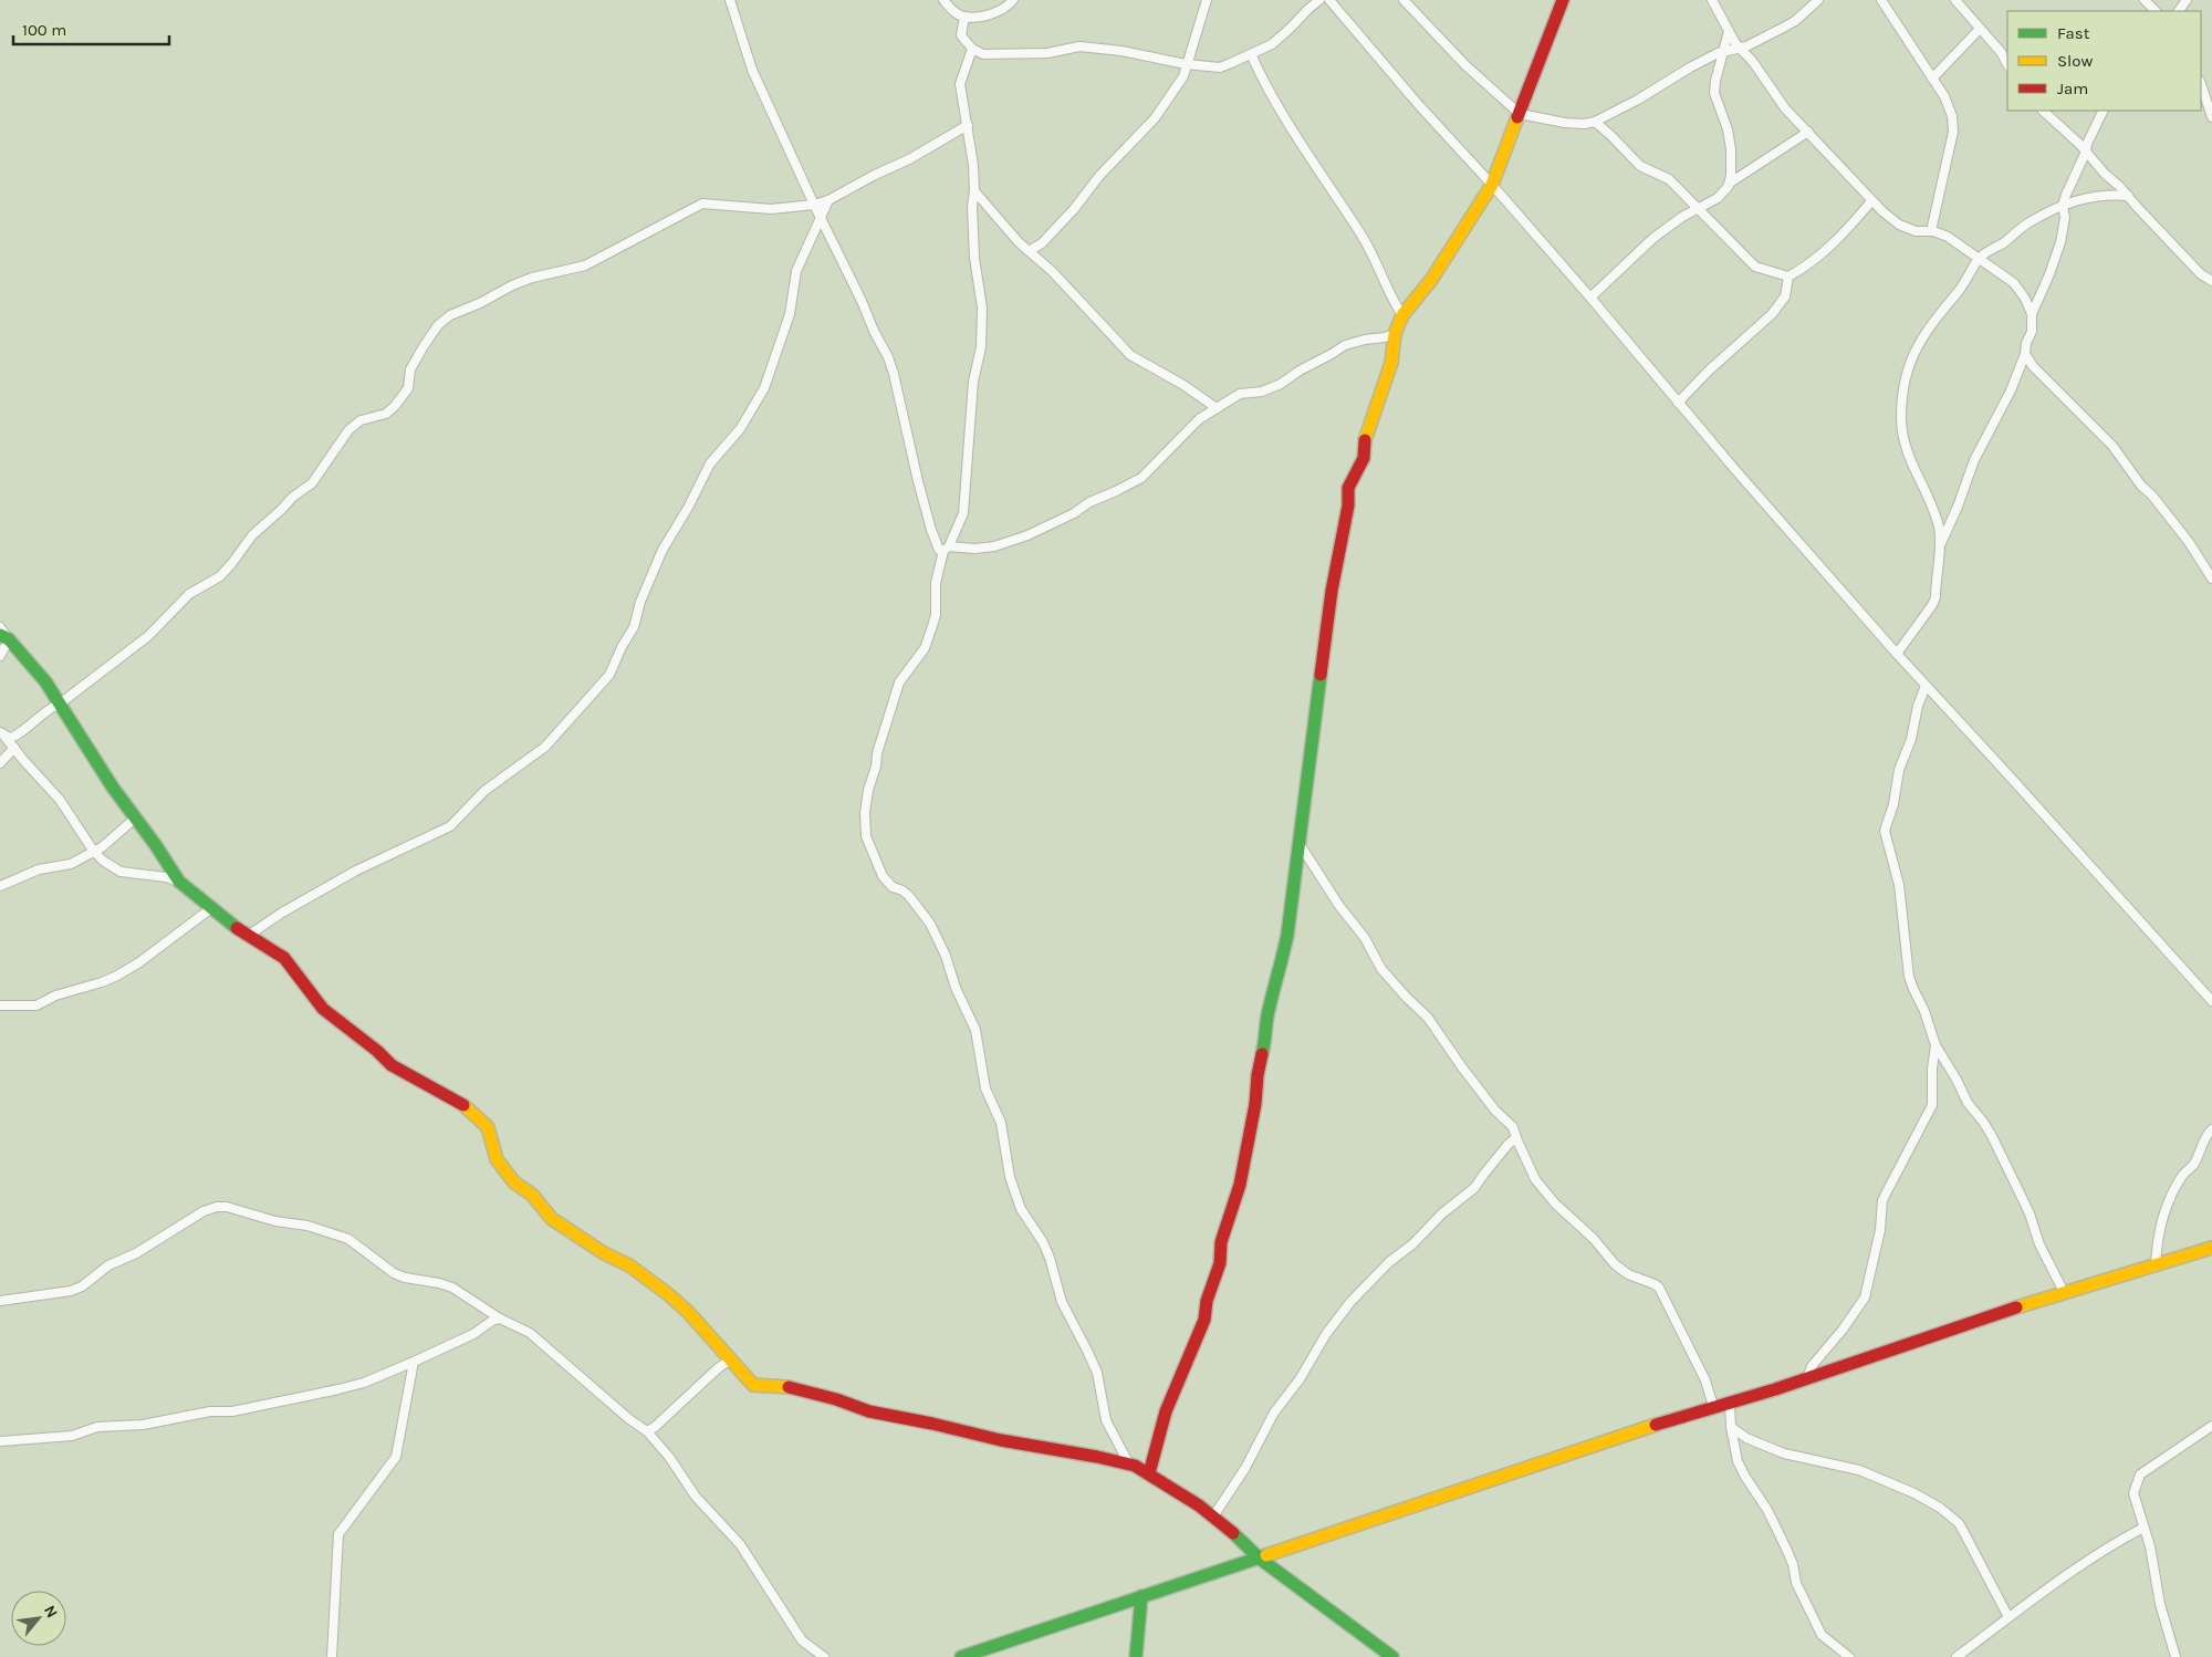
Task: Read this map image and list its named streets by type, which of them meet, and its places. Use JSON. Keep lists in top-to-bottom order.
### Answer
{
  "legend": ["Fast", "Slow", "Jam"],
  "scale_bar": "100 m",
  "north": "top right"
}
